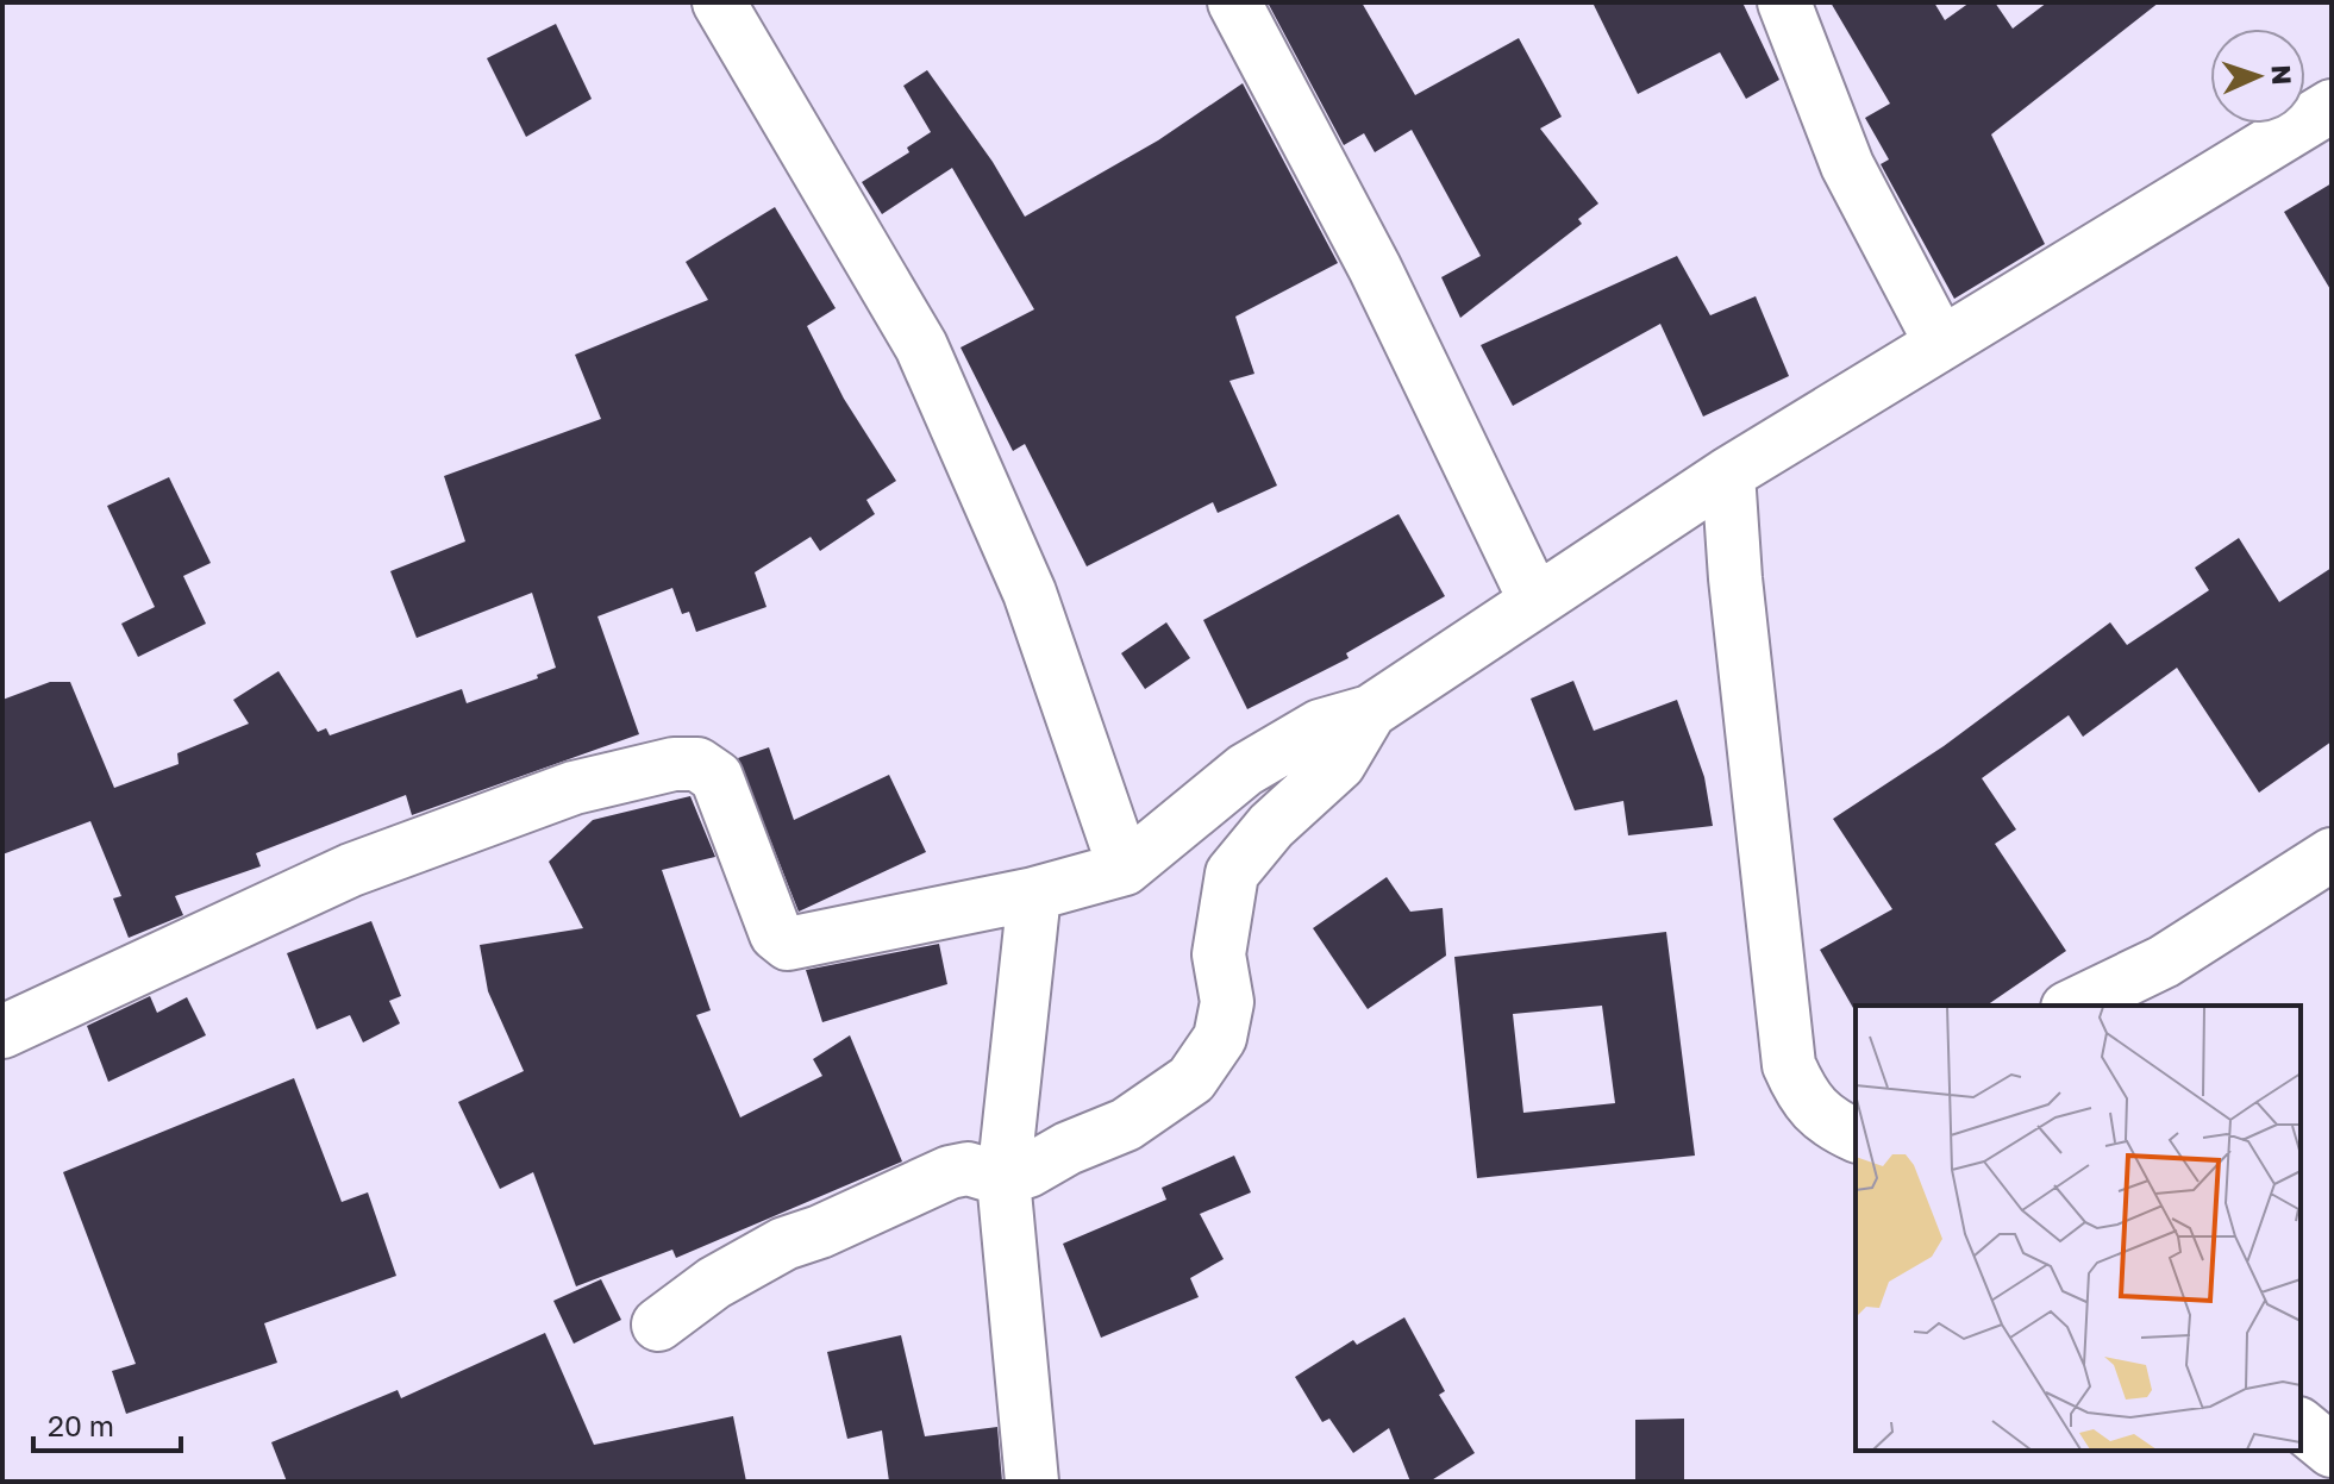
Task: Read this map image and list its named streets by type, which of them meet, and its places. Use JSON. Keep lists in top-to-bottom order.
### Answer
{
  "scale_bar": "20 m",
  "north": "right"
}
